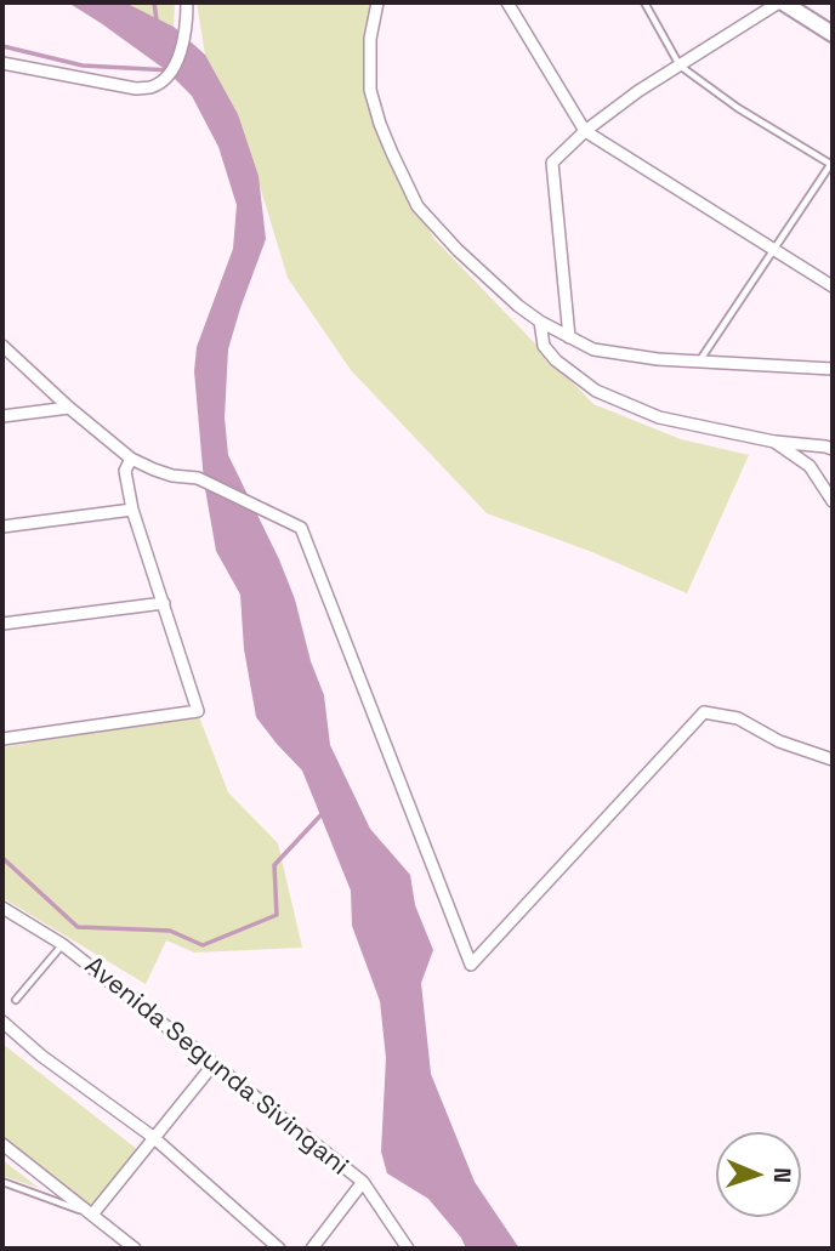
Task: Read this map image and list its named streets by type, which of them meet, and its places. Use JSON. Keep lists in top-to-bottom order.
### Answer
{
  "streets": {
    "street": ["Avenida Segunda Sivingani"]
  },
  "north": "right"
}
